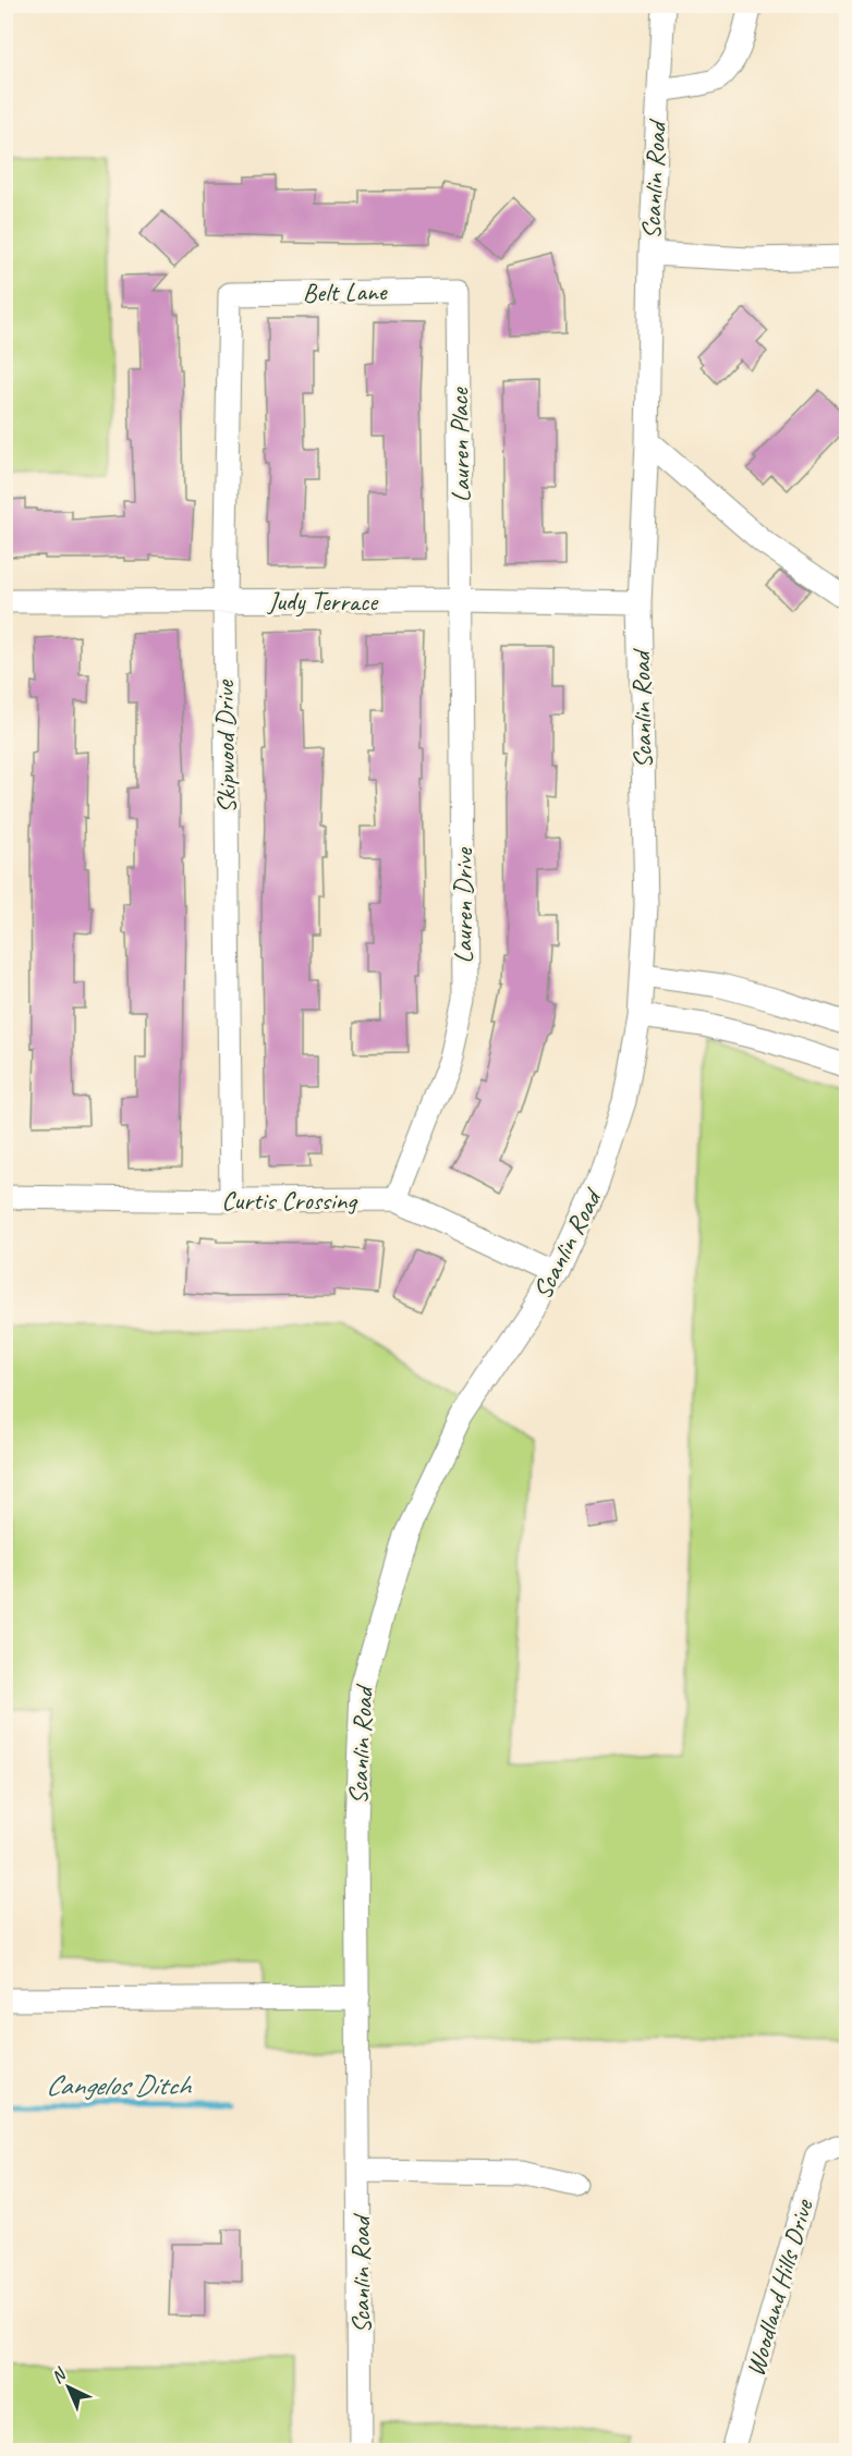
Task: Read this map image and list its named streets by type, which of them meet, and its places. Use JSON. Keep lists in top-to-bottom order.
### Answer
{
  "streets": {
    "street": [
      "Scanlin Road",
      "Belt Lane",
      "Lauren Place",
      "Judy Terrace",
      "Skipwood Drive",
      "Lauren Drive",
      "Curtis Crossing",
      "Woodland Hills Drive"
    ]
  },
  "crossings": [
    ["Scanlin Road", "Judy Terrace"],
    ["Scanlin Road", "Curtis Crossing"],
    ["Belt Lane", "Lauren Place"],
    ["Belt Lane", "Skipwood Drive"],
    ["Lauren Place", "Judy Terrace"],
    ["Lauren Place", "Lauren Drive"],
    ["Judy Terrace", "Skipwood Drive"],
    ["Judy Terrace", "Lauren Drive"],
    ["Skipwood Drive", "Curtis Crossing"],
    ["Lauren Drive", "Curtis Crossing"]
  ],
  "water": ["Cangelos Ditch"],
  "north": "top left"
}
